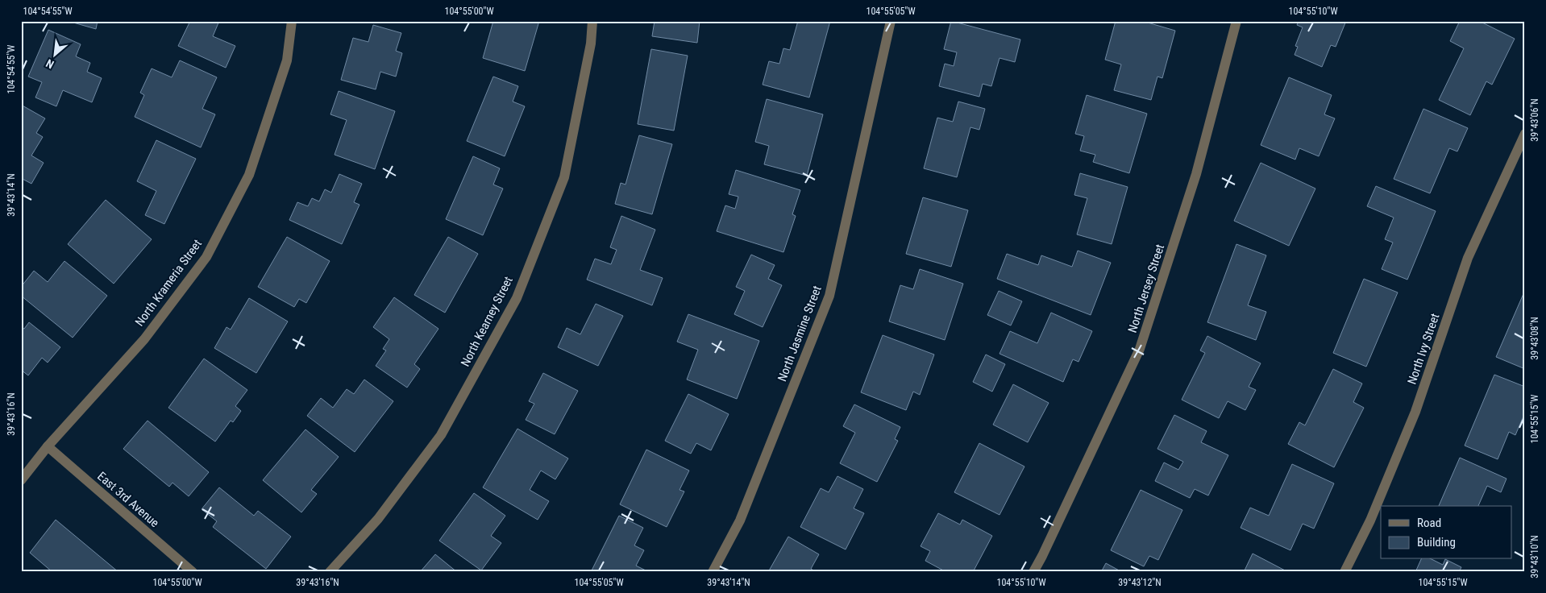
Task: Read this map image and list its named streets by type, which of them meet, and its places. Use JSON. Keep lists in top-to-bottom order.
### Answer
{
  "streets": {
    "street": [
      "North Krameria Street",
      "North Jersey Street",
      "North Kearney Street",
      "North Jasmine Street",
      "North Ivy Street",
      "East 3rd Avenue"
    ]
  },
  "crossings": [
    ["North Krameria Street", "East 3rd Avenue"]
  ],
  "legend": ["Road", "Building"],
  "north": "bottom left",
  "coordinates": [
    "104°54'55\"W",
    "104°55'00\"W",
    "104°55'05\"W",
    "104°55'10\"W",
    "39°43'06\"N",
    "39°43'14\"N",
    "39°43'08\"N",
    "39°43'16\"N",
    "104°55'15\"W",
    "39°43'10\"N",
    "39°43'12\"N"
  ]
}
